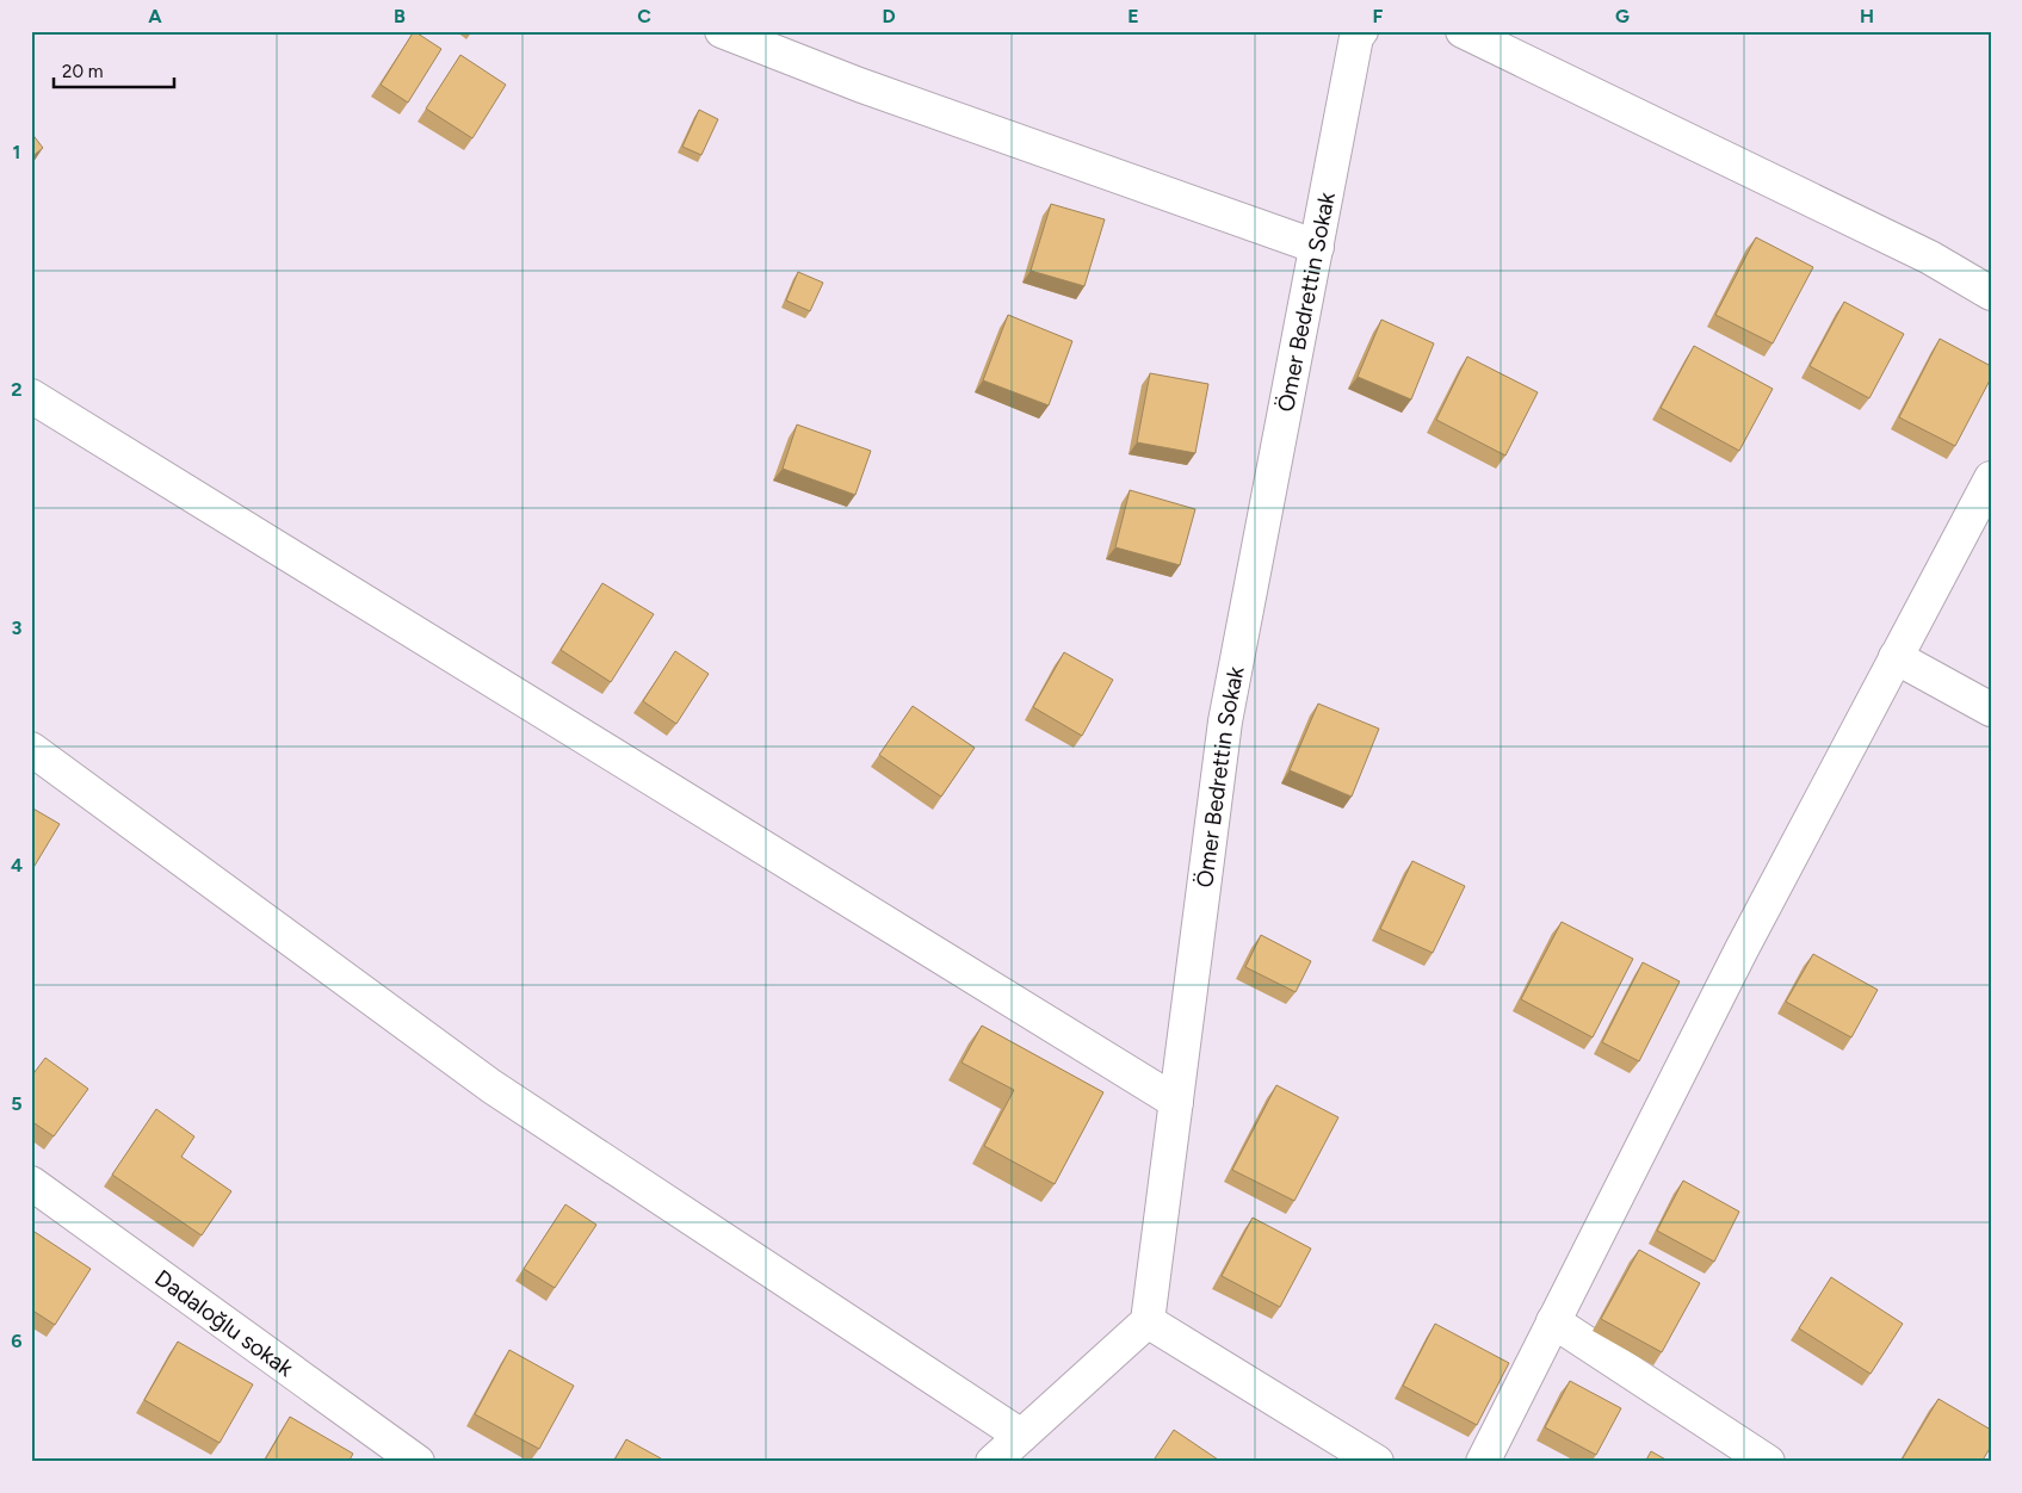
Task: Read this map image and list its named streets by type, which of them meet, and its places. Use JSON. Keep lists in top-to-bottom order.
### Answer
{
  "streets": {
    "street": ["Ömer Bedrettin Sokak", "Dadaloğlu sokak"]
  },
  "scale_bar": "20 m",
  "grid": {
    "columns": [
      "A",
      "B",
      "C",
      "D",
      "E",
      "F",
      "G",
      "H"
    ],
    "rows": [
      "1",
      "2",
      "3",
      "4",
      "5",
      "6"
    ]
  }
}
